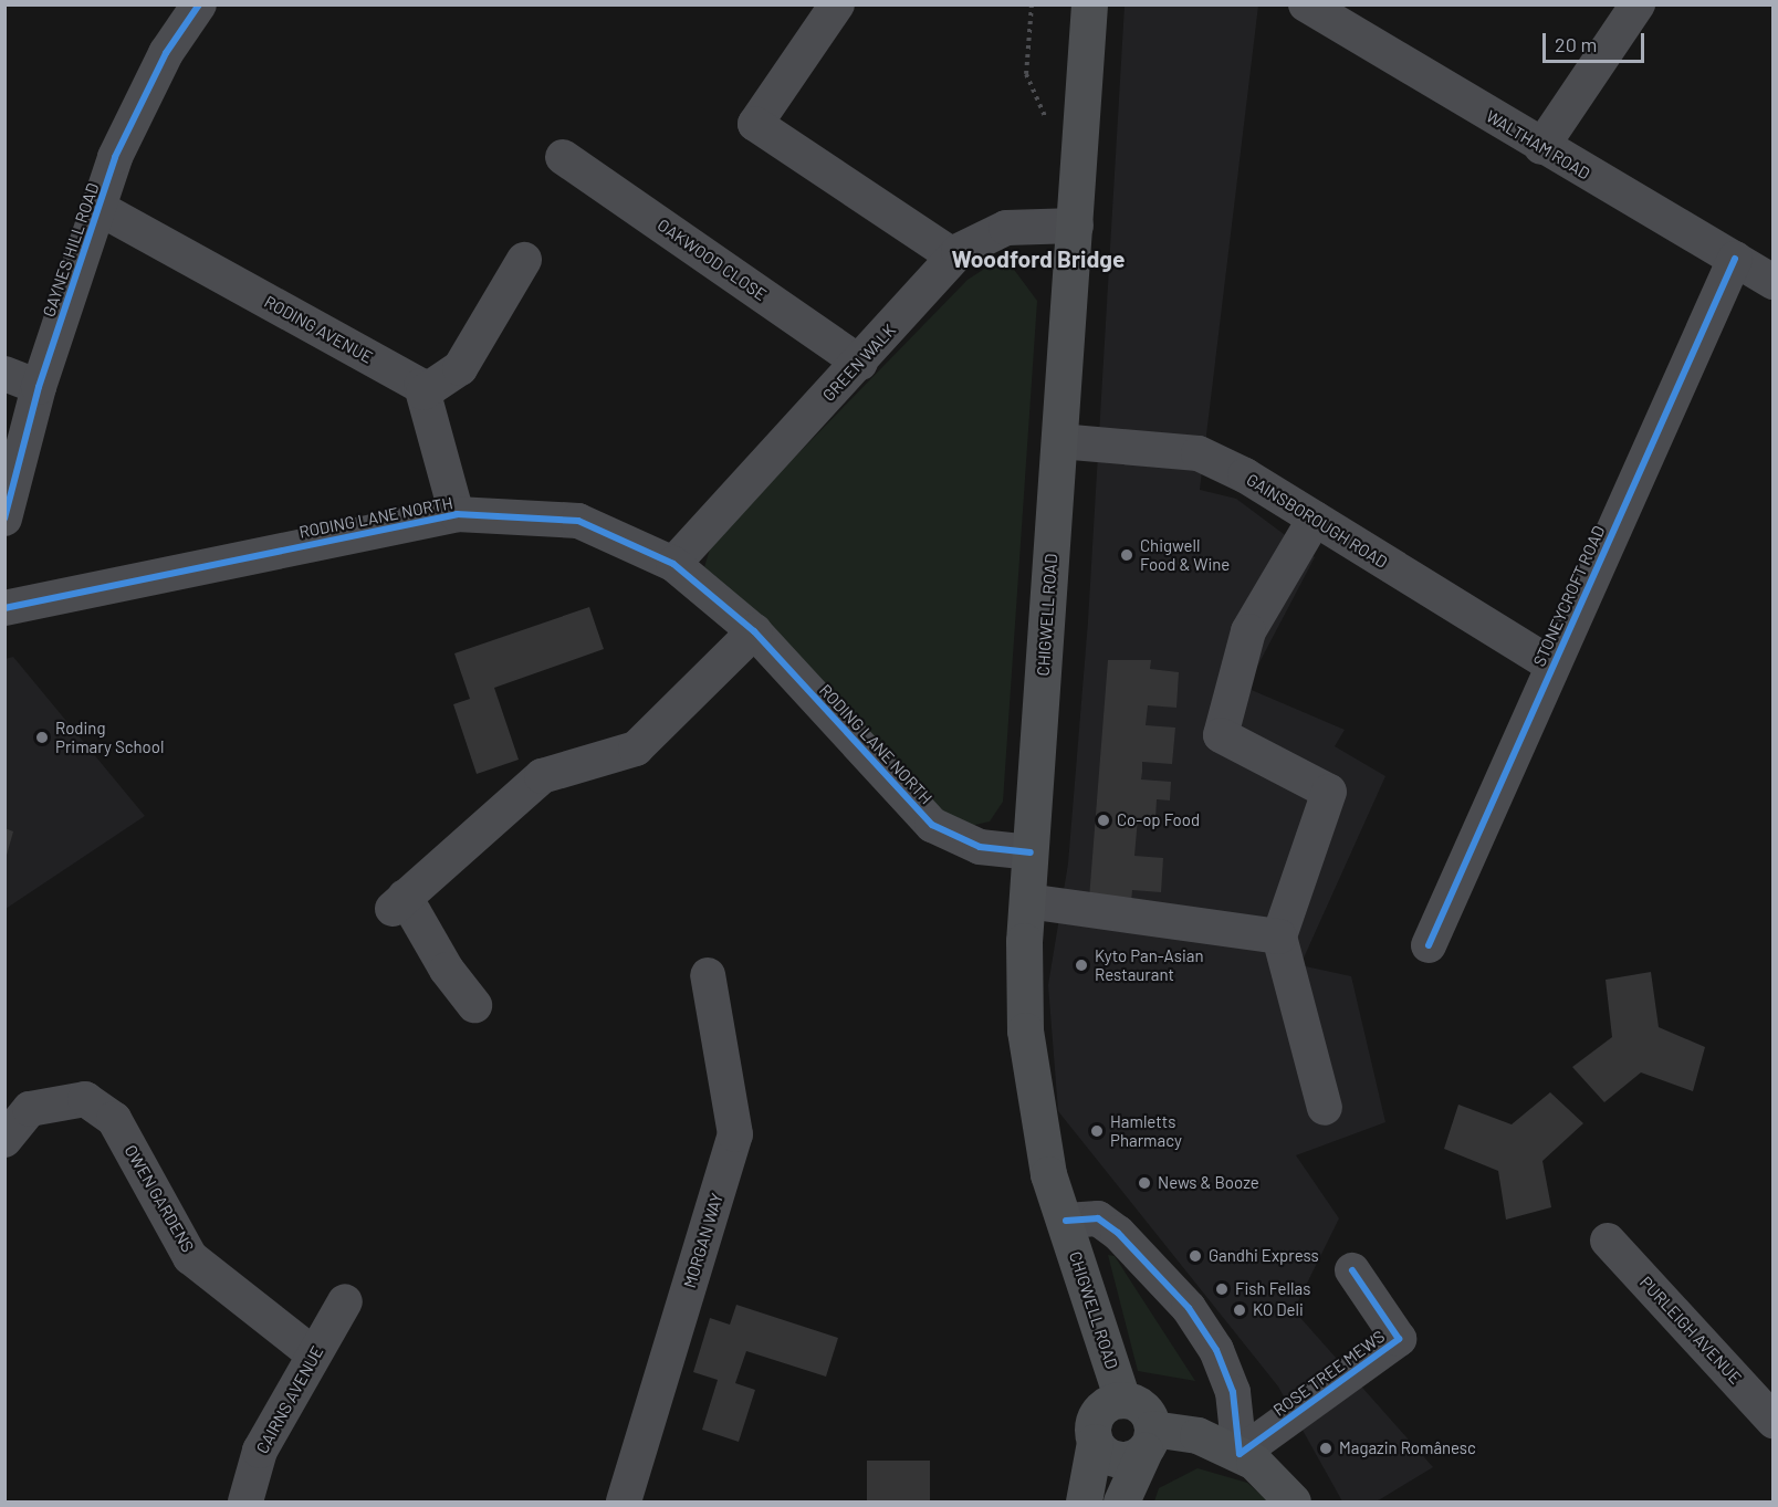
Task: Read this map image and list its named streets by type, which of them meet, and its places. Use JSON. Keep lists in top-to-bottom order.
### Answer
{
  "streets": {
    "main road": ["CHIGWELL ROAD"],
    "street": [
      "WALTHAM ROAD",
      "GAYNES HILL ROAD",
      "OAKWOOD CLOSE",
      "RODING AVENUE",
      "GREEN WALK",
      "RODING LANE NORTH",
      "GAINSBOROUGH ROAD",
      "STONEYCROFT ROAD",
      "OWEN GARDENS",
      "MORGAN WAY",
      "PURLEIGH AVENUE",
      "ROSE TREE MEWS",
      "CAIRNS AVENUE"
    ]
  },
  "crossings": [
    ["WALTHAM ROAD", "STONEYCROFT ROAD"],
    ["GAYNES HILL ROAD", "RODING AVENUE"],
    ["OAKWOOD CLOSE", "GREEN WALK"],
    ["GREEN WALK", "RODING LANE NORTH"],
    ["GREEN WALK", "CHIGWELL ROAD"],
    ["RODING LANE NORTH", "CHIGWELL ROAD"],
    ["GAINSBOROUGH ROAD", "STONEYCROFT ROAD"],
    ["GAINSBOROUGH ROAD", "CHIGWELL ROAD"],
    ["OWEN GARDENS", "CAIRNS AVENUE"]
  ],
  "districts": ["Woodford Bridge"],
  "places": [
    "Chigwell Food & Wine",
    "Roding Primary School",
    "Co-op Food",
    "Kyto Pan-Asian Restaurant",
    "Hamletts Pharmacy",
    "News & Booze",
    "Gandhi Express",
    "Fish Fellas",
    "KO Deli",
    "Magazin Românesc"
  ],
  "scale_bar": "20 m"
}
